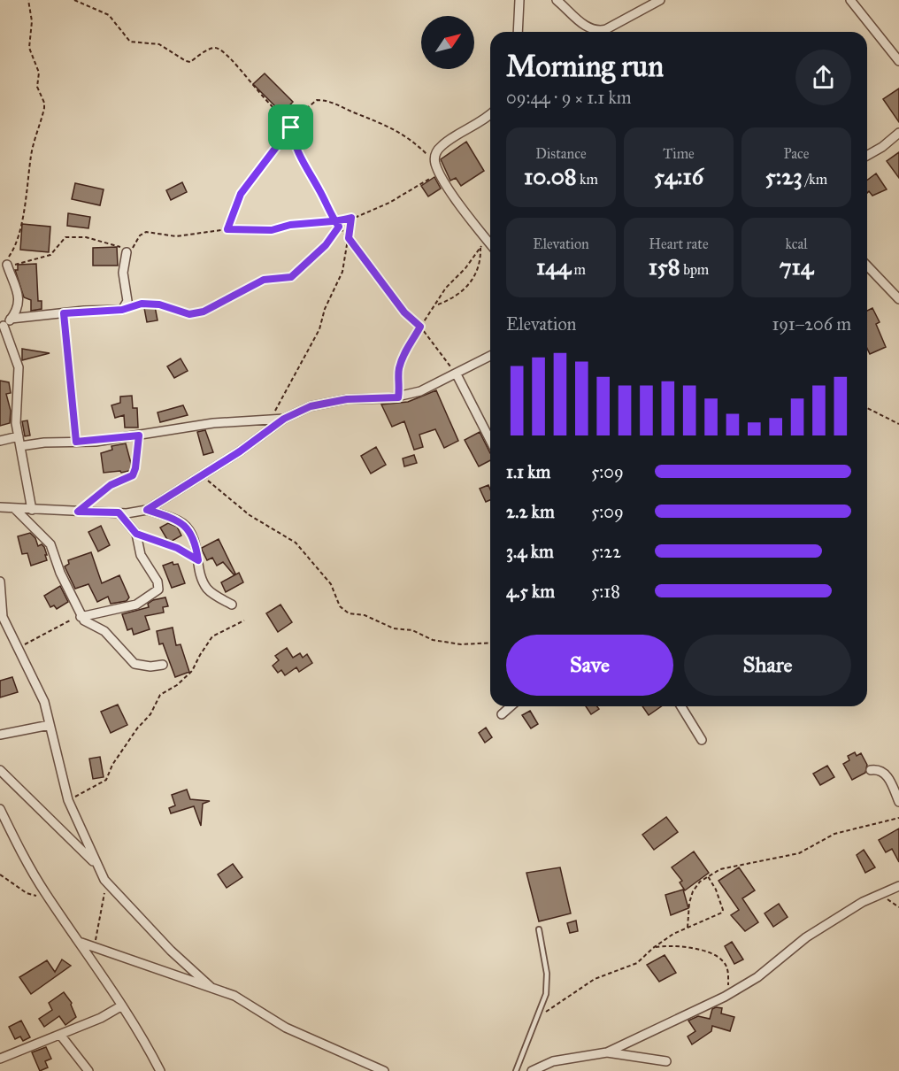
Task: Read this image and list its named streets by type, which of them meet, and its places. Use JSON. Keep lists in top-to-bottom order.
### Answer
{
  "north": "top right",
  "page": {
    "heading": ["Morning run", "09:44 · 9 × 1.1 km"],
    "stats": [
      ["Distance", "10.08 km"],
      ["Time", "54:16"],
      ["Pace", "5:23 /km"],
      ["Elevation", "144 m"],
      ["Heart rate", "158 bpm"],
      ["kcal", "714"]
    ],
    "chart": ["Elevation", "191–206 m"],
    "list": [
      {
        "name": "1.1 km",
        "note": "5:09"
      },
      {
        "name": "2.2 km",
        "note": "5:09"
      },
      {
        "name": "3.4 km",
        "note": "5:22"
      },
      {
        "name": "4.5 km",
        "note": "5:18"
      }
    ],
    "buttons": ["Save", "Share"]
  }
}
